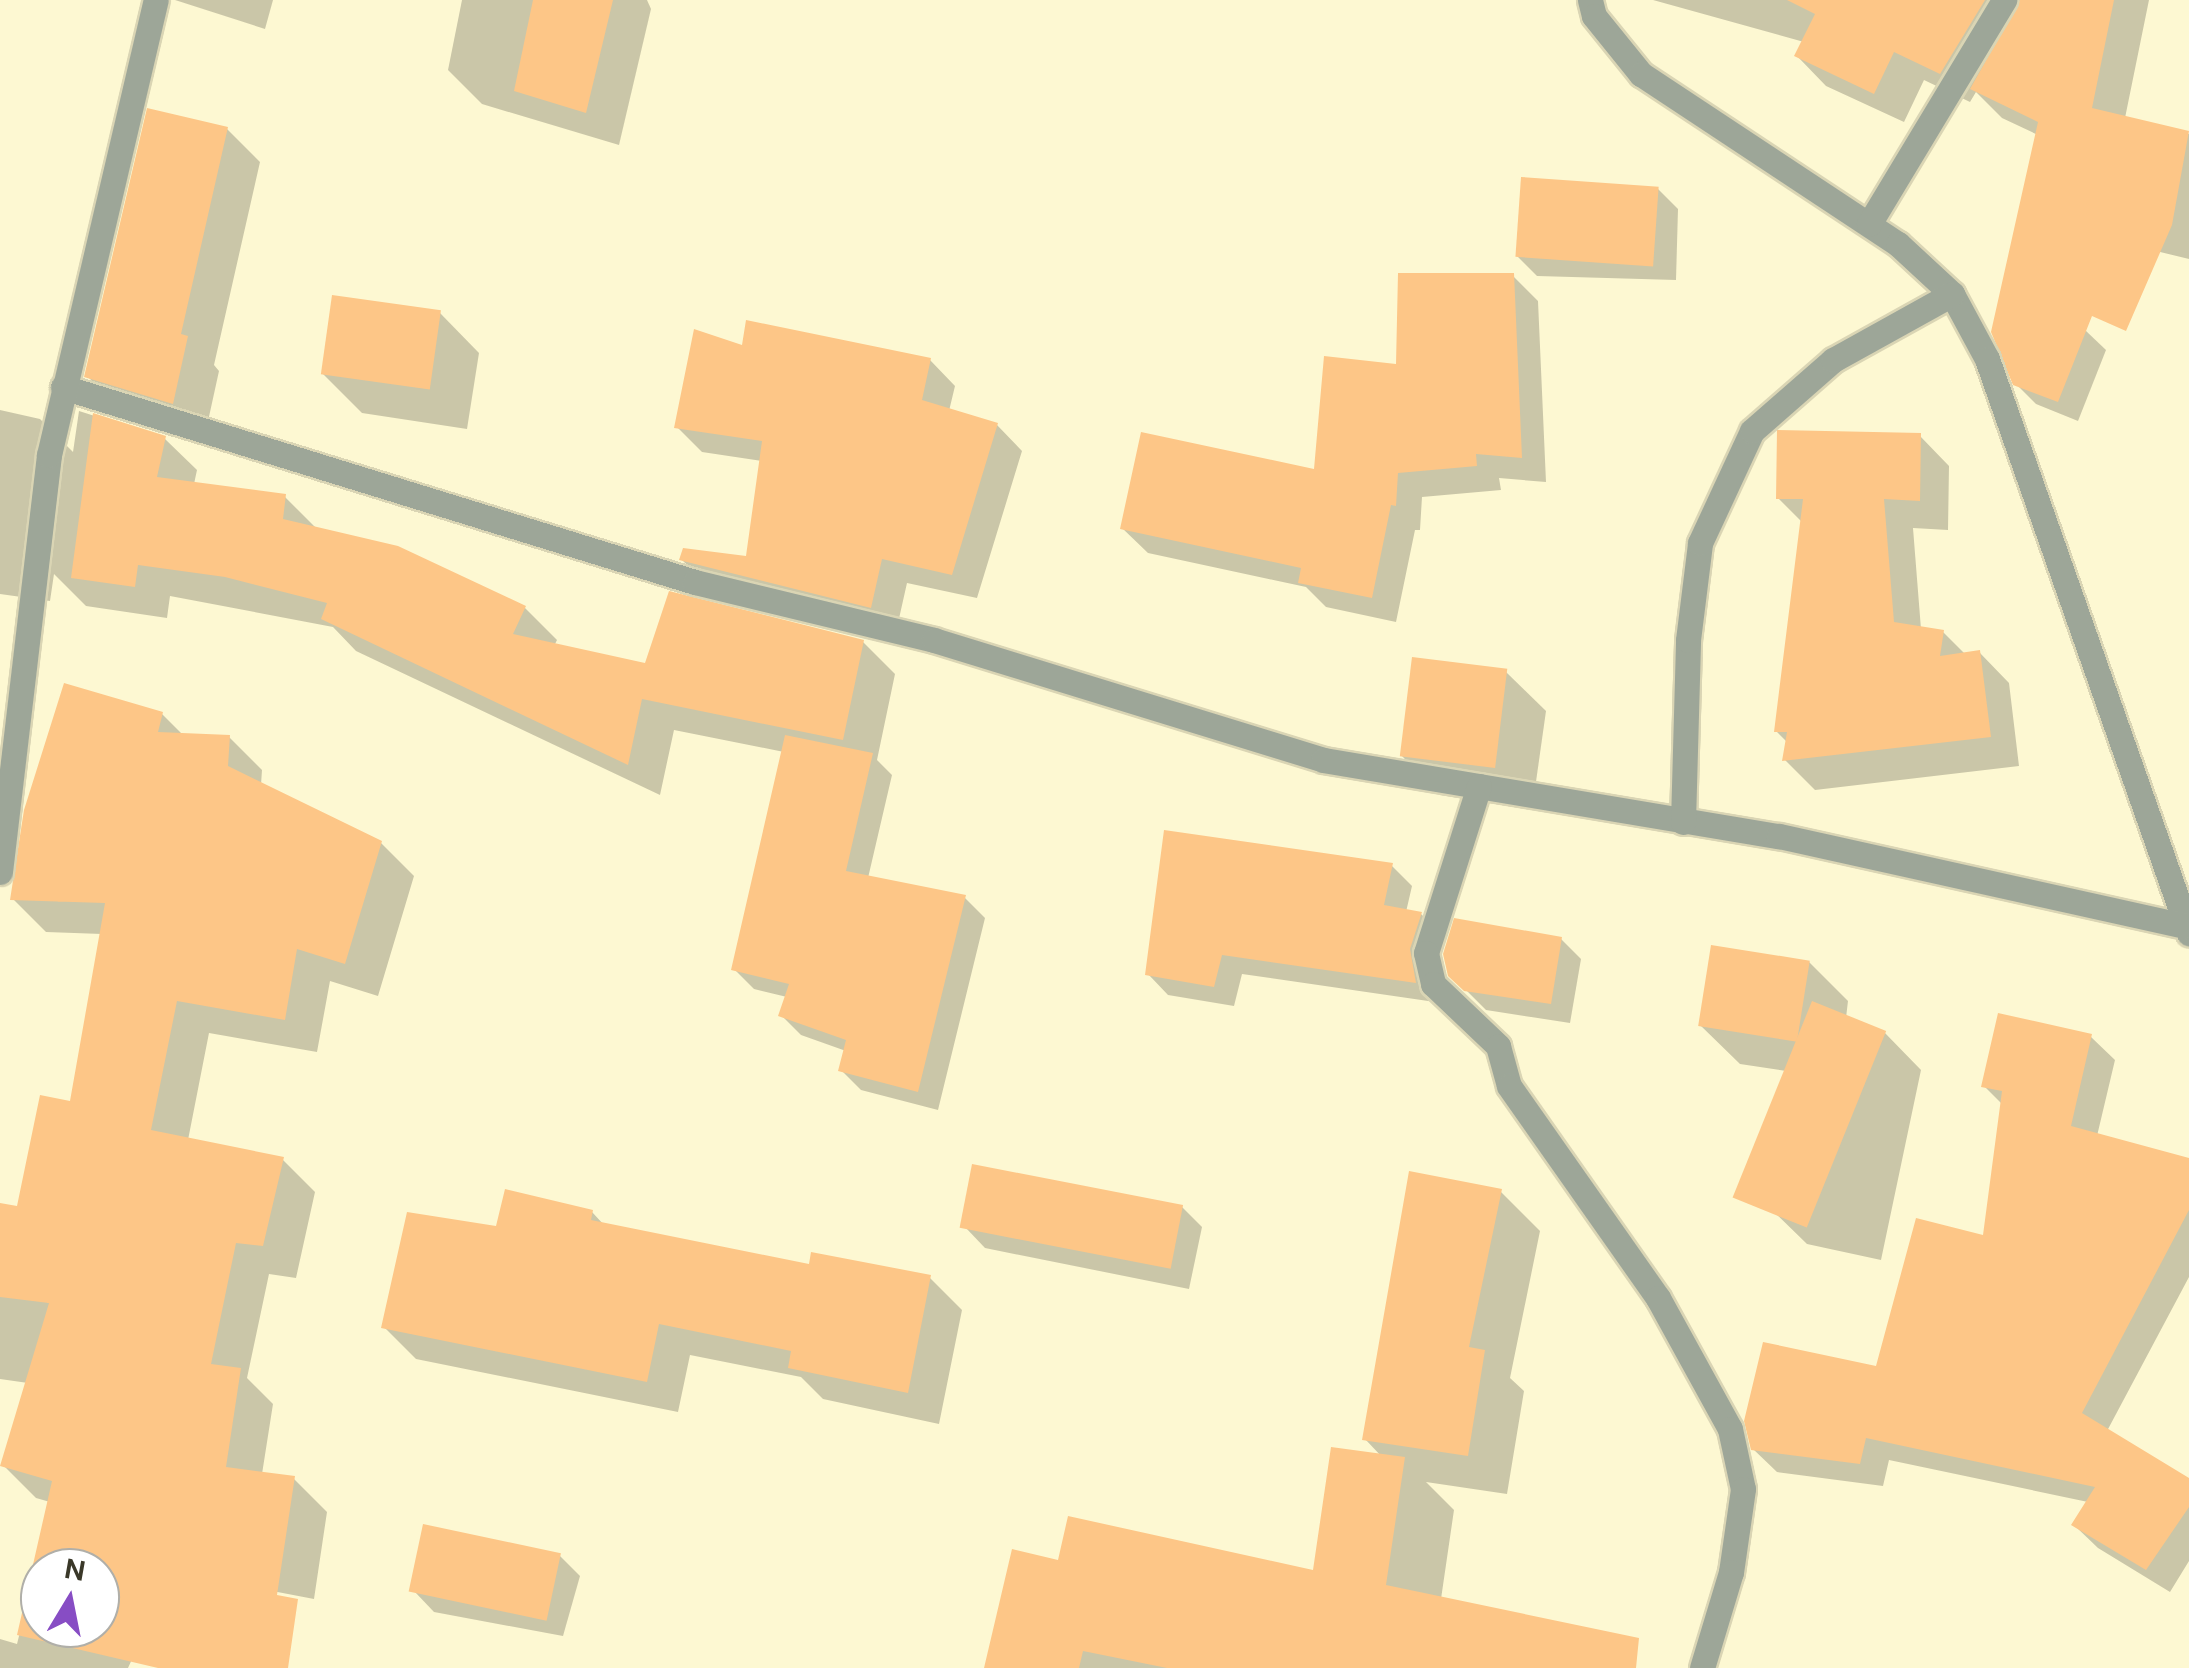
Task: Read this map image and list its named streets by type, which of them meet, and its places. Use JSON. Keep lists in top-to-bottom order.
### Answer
{
  "north": "top"
}
